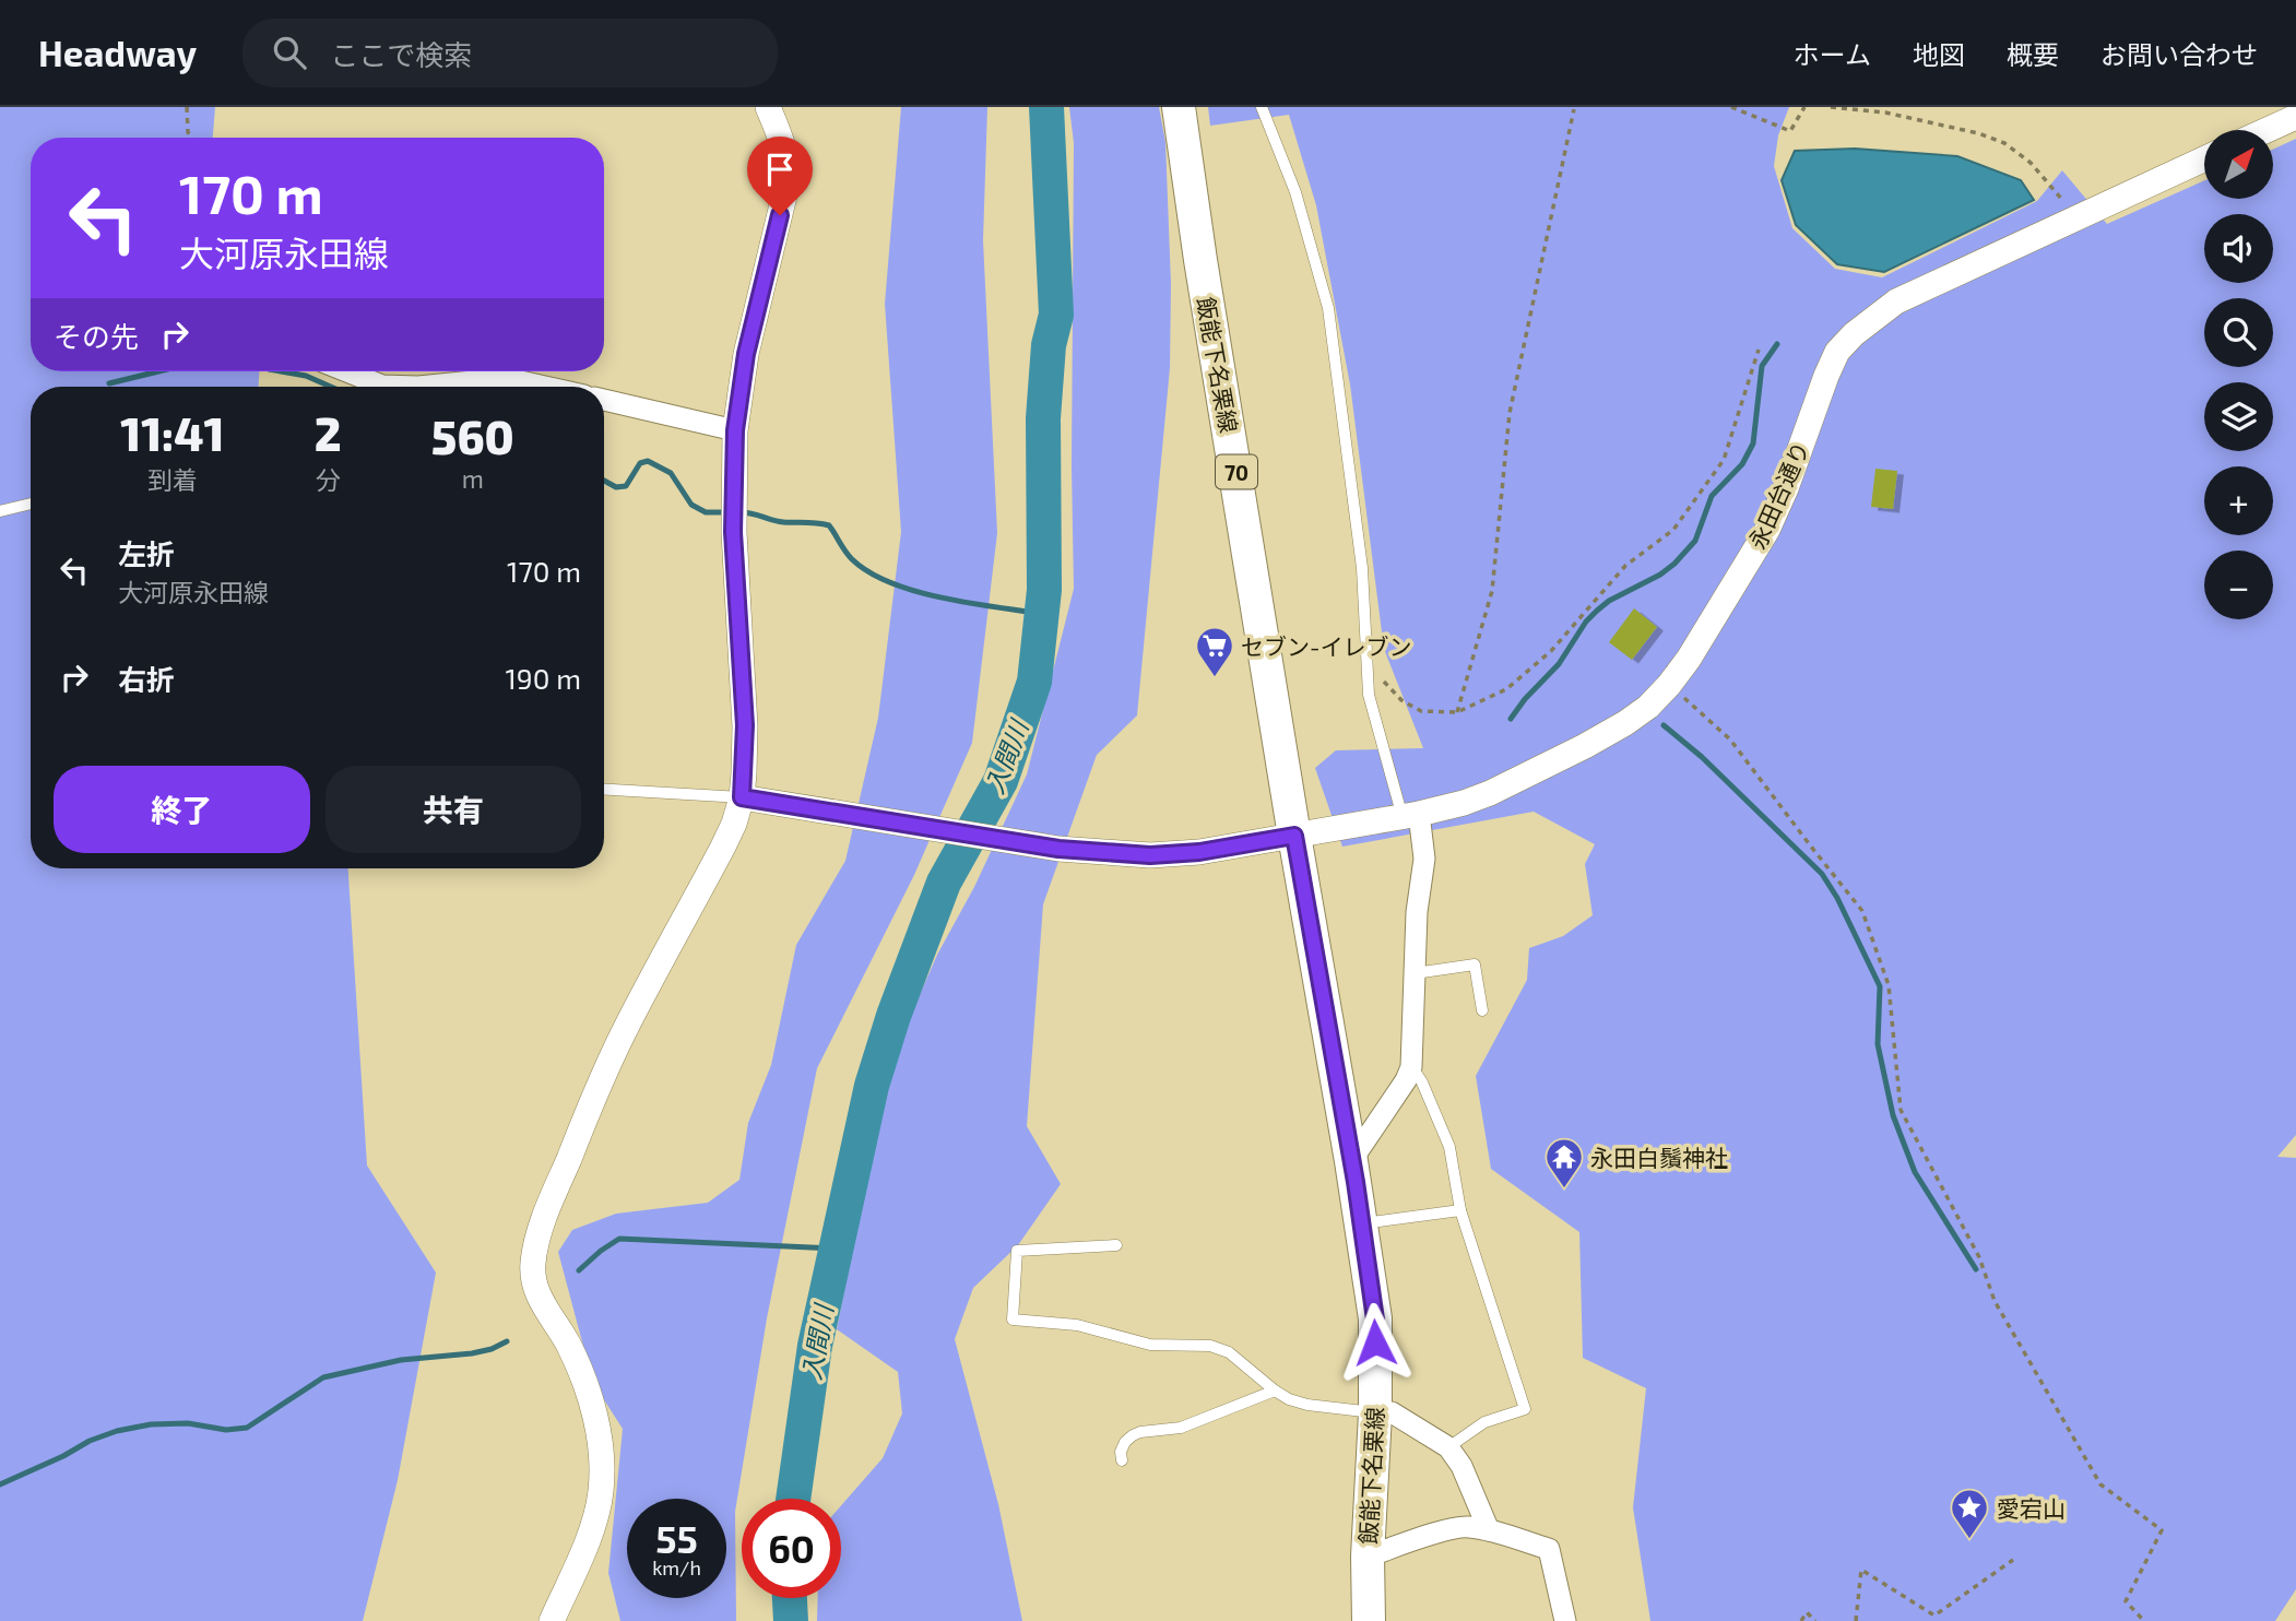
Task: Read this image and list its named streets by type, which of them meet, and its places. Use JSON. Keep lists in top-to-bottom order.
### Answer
{
  "streets": {
    "main road": ["飯能下名栗線", "70"],
    "street": ["永田台通り"]
  },
  "crossings": [
    ["飯能下名栗線", "永田台通り"]
  ],
  "water": ["入間川"],
  "places": {
    "supermarket": ["セブン-イレブン"],
    "temple": ["永田白鬚神社"],
    "place": ["愛宕山"]
  },
  "north": "top right",
  "page": {
    "header": "Headway",
    "search": "ここで検索",
    "nav": [
      "ホーム",
      "地図",
      "概要",
      "お問い合わせ"
    ],
    "map_buttons": ["+", "−"],
    "turn": ["170 m", "大河原永田線"],
    "then": "その先",
    "eta": [
      "11:41",
      "到着",
      "2",
      "分",
      "560",
      "m"
    ],
    "list": [
      {
        "name": "左折",
        "note": "大河原永田線",
        "value": "170 m"
      },
      {
        "name": "右折",
        "value": "190 m"
      }
    ],
    "buttons": ["終了", "共有"],
    "speed": "55 km/h",
    "limit": "60"
  }
}
